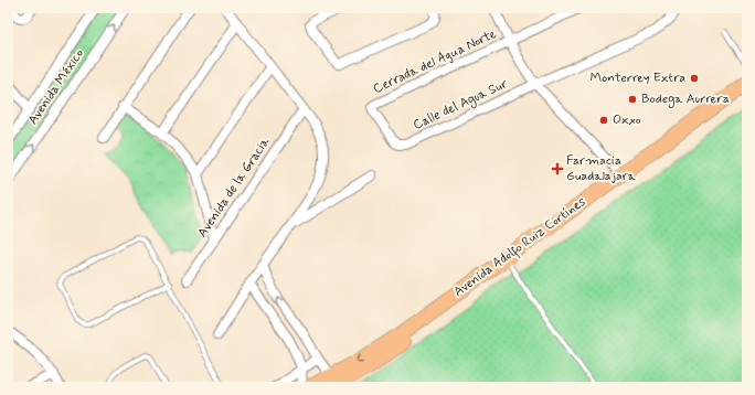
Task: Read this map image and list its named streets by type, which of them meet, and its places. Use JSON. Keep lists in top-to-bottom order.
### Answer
{
  "streets": {
    "main road": ["Avenida Adolfo Ruiz Cortínes"],
    "street": [
      "Cerrada del Agua Norte",
      "Avenida México",
      "Calle del Agua Sur",
      "Avenida de la Gracia"
    ]
  },
  "crossings": [
    ["Cerrada del Agua Norte", "Calle del Agua Sur"]
  ],
  "places": {
    "other": ["Monterrey Extra", "Bodega Aurrera", "Oxxo"],
    "health": ["Farmacia Guadalajara"]
  }
}
